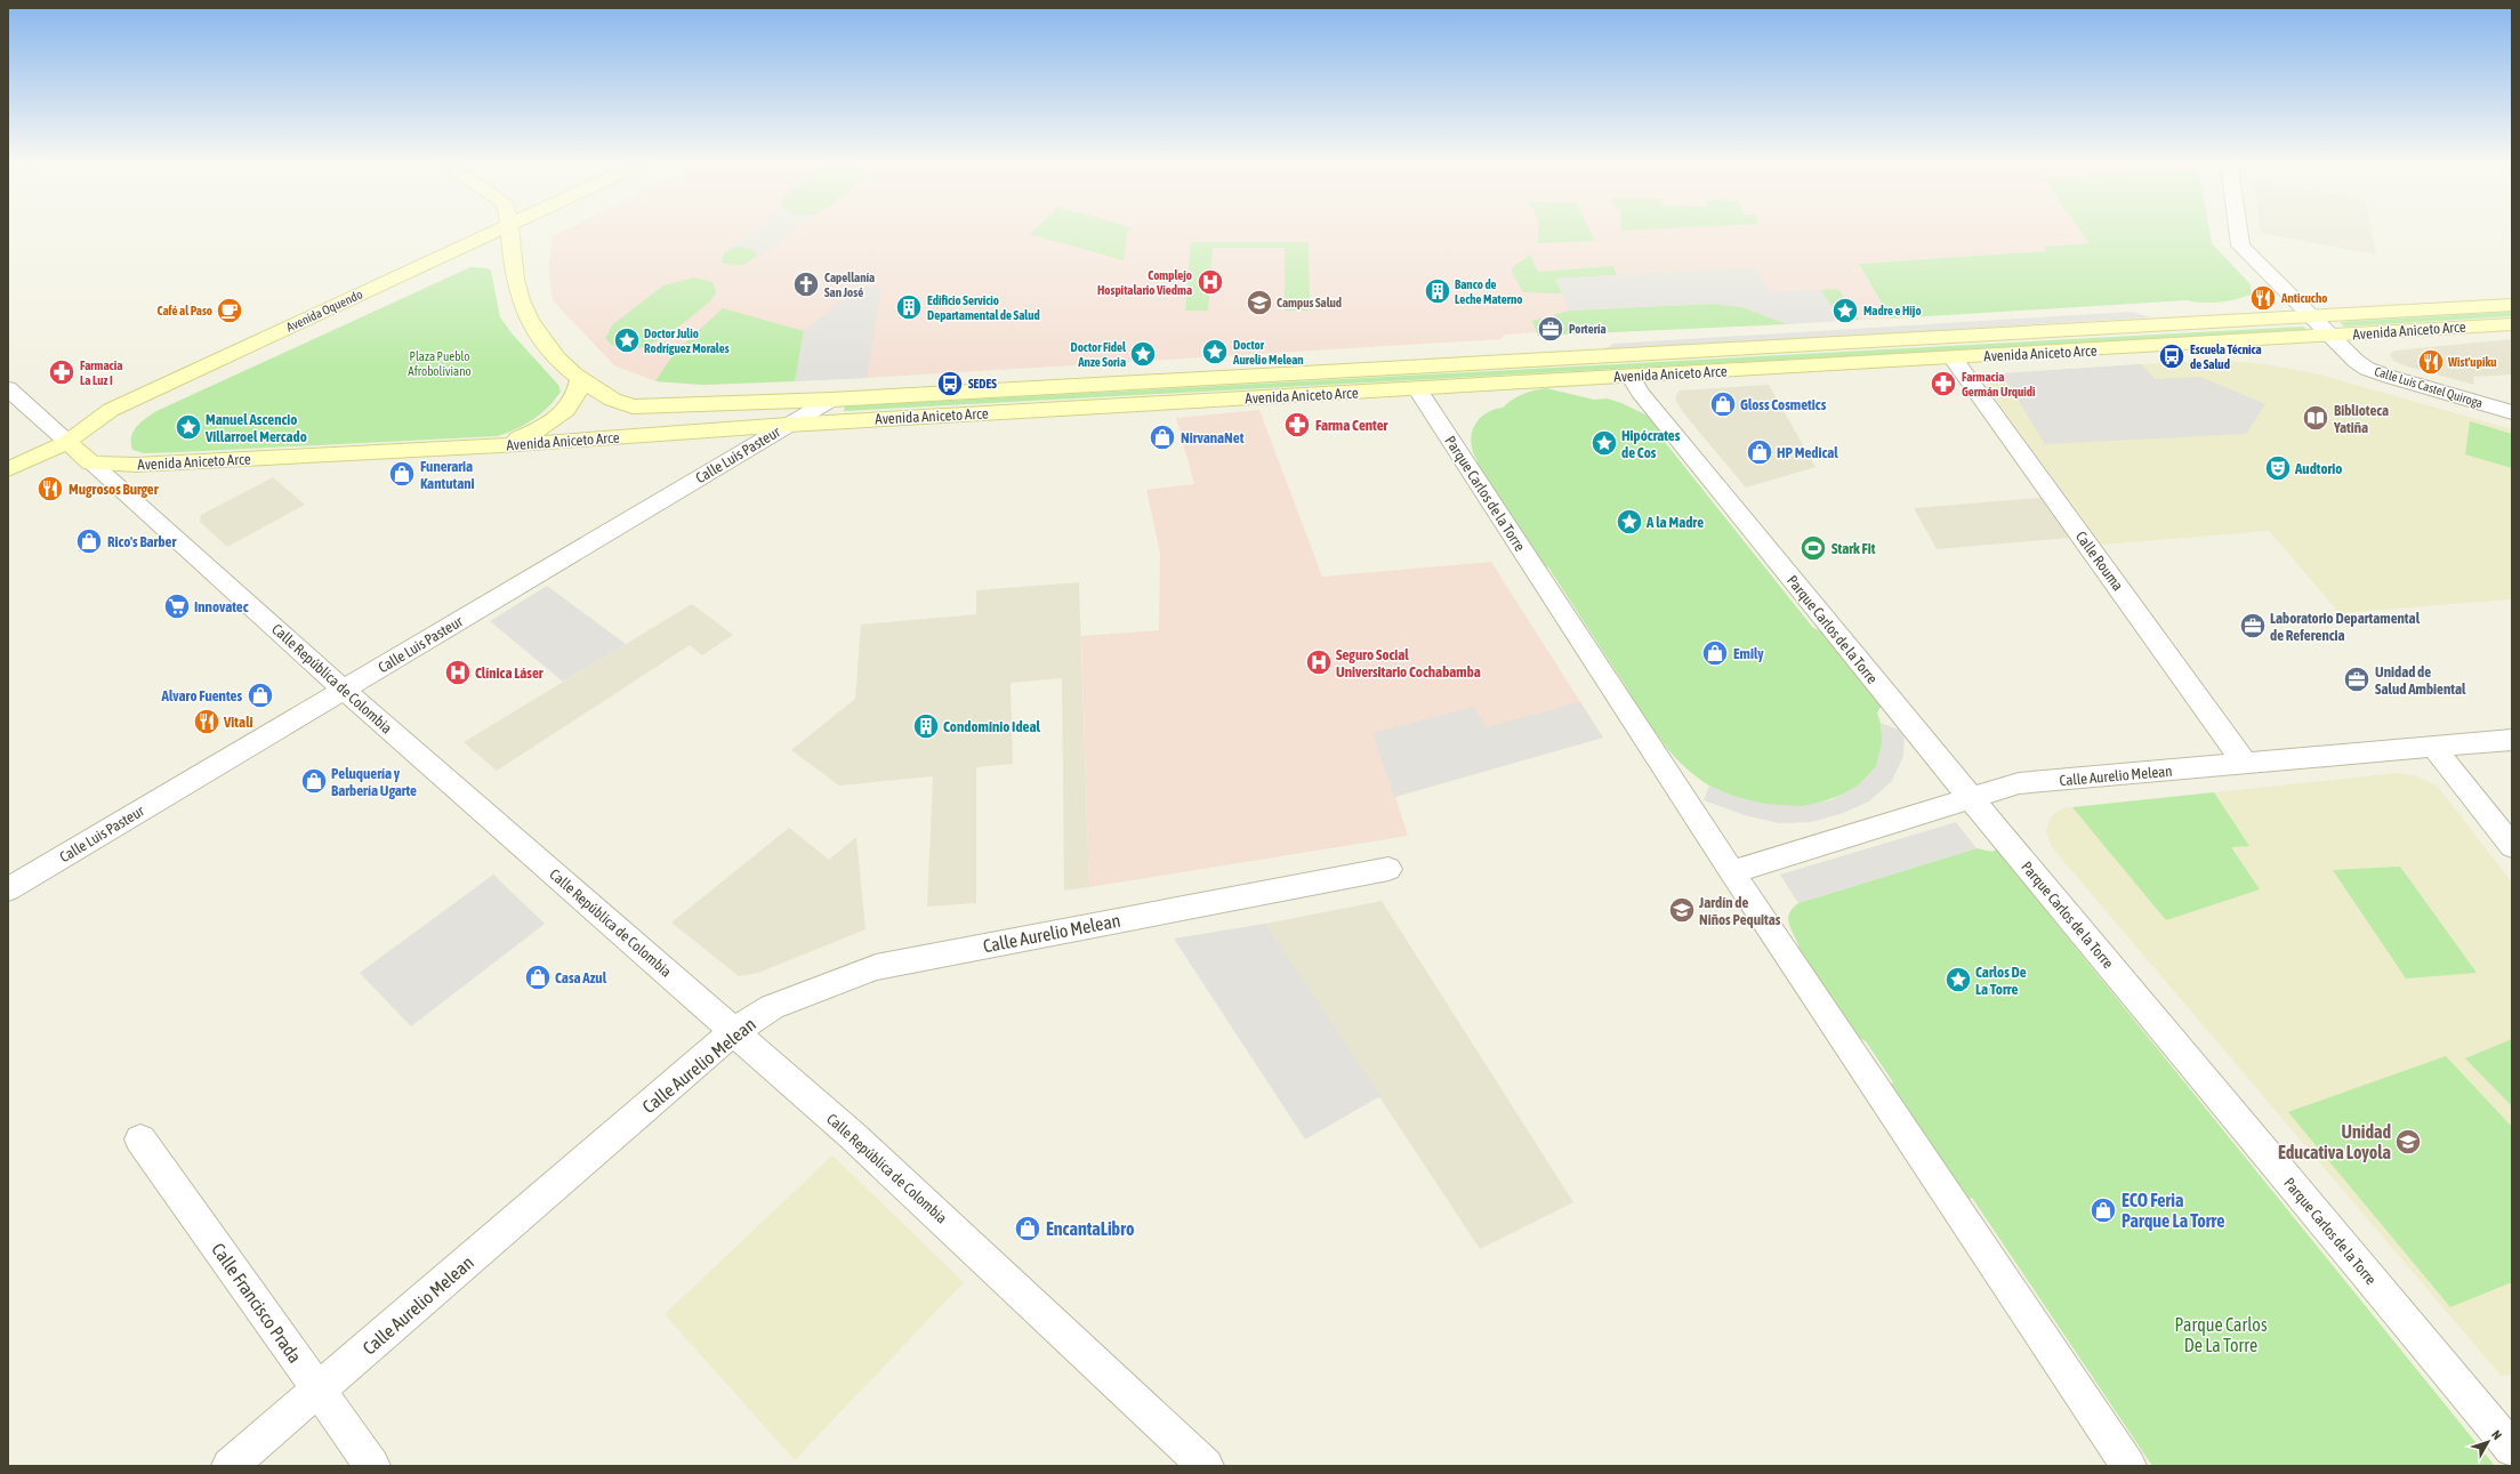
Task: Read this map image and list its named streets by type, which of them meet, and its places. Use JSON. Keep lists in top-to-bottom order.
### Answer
{
  "streets": {
    "main road": ["Avenida Oquendo", "Avenida Aniceto Arce", "Calle República de Colombia"],
    "street": [
      "Calle Luis Castel Quiroga",
      "Calle Luis Pasteur",
      "Parque Carlos de la Torre",
      "Calle Rouma",
      "Calle Aurelio Melean",
      "Calle Francisco Prada"
    ]
  },
  "crossings": [
    ["Avenida Oquendo", "Calle República de Colombia"],
    ["Avenida Aniceto Arce", "Calle Luis Castel Quiroga"],
    ["Avenida Aniceto Arce", "Calle Luis Pasteur"],
    ["Avenida Aniceto Arce", "Parque Carlos de la Torre"],
    ["Avenida Aniceto Arce", "Calle Rouma"],
    ["Avenida Aniceto Arce", "Calle República de Colombia"],
    ["Calle Luis Pasteur", "Calle República de Colombia"],
    ["Parque Carlos de la Torre", "Calle Aurelio Melean"],
    ["Calle Rouma", "Calle Aurelio Melean"],
    ["Calle República de Colombia", "Calle Aurelio Melean"],
    ["Calle Aurelio Melean", "Calle Francisco Prada"]
  ],
  "parks": ["Plaza Pueblo Afroboliviano", "Parque Carlos De La Torre"],
  "places": {
    "hospital": ["Complejo Hospitalario Viedma", "Seguro Social Universitario Cochabamba", "Clínica Láser"],
    "church": ["Capellanía San José"],
    "building": ["Banco de Leche Materno", "Edificio Servicio Departamental de Salud", "Condominio Ideal"],
    "restaurant": [
      "Anticucho",
      "Wist'upiku",
      "Mugrosos Burger",
      "Vitali"
    ],
    "school or university": ["Campus Salud", "Jardín de Niños Pequitas", "Unidad Educativa Loyola"],
    "cafe": ["Café al Paso"],
    "place": [
      "Madre e Hijo",
      "Doctor Julio Rodríguez Morales",
      "Doctor Aurelio Melean",
      "Doctor Fidel Anze Soria",
      "Manuel Ascencio Villarroel Mercado",
      "Hipócrates de Cos",
      "A la Madre",
      "Carlos De La Torre"
    ],
    "office": ["Portería", "Laboratorio Departamental de Referencia", "Unidad de Salud Ambiental"],
    "bus stop": ["Escuela Técnica de Salud", "SEDES"],
    "pharmacy": ["Farmacia La Luz I", "Farmacia Germán Urquidi", "Farma Center"],
    "shop": [
      "Gloss Cosmetics",
      "NirvanaNet",
      "HP Medical",
      "Funeraria Kantutani",
      "Rico's Barber",
      "Emily",
      "Alvaro Fuentes",
      "Peluquería y Barbería Ugarte",
      "Casa Azul",
      "ECO Feria Parque La Torre",
      "EncantaLibro"
    ],
    "library": ["Biblioteca Yatiña"],
    "theatre": ["Audtorio"],
    "sports": ["Stark Fit"],
    "supermarket": ["Innovatec"]
  },
  "north": "top right"
}
